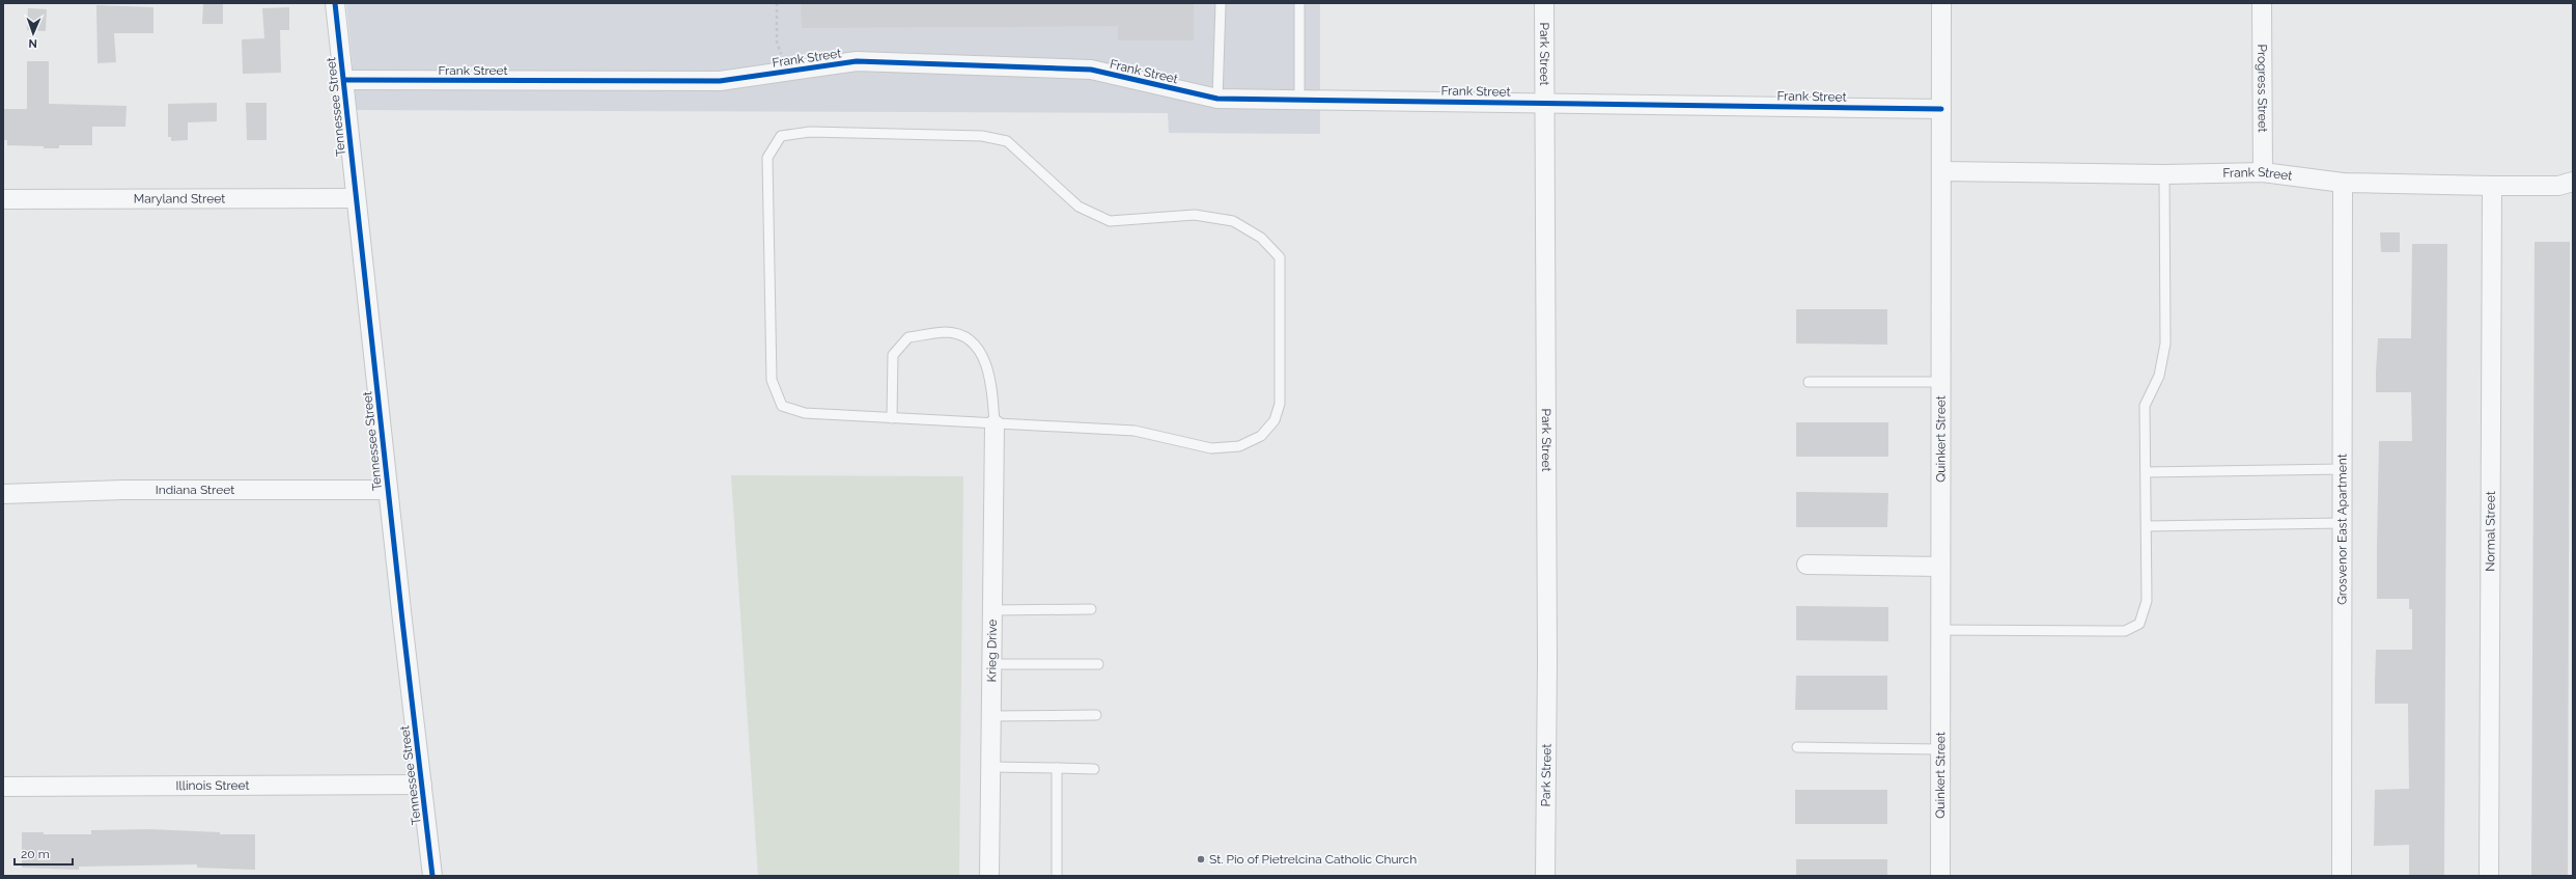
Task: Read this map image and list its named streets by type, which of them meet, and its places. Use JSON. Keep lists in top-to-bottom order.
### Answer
{
  "streets": {
    "street": [
      "Park Street",
      "Frank Street",
      "Progress Street",
      "Tennessee Street",
      "Maryland Street",
      "Quinkert Street",
      "Indiana Street",
      "Grosvenor East Apartment",
      "Normal Street",
      "Krieg Drive",
      "Illinois Street"
    ]
  },
  "crossings": [
    ["Park Street", "Frank Street"],
    ["Frank Street", "Progress Street"],
    ["Frank Street", "Tennessee Street"],
    ["Frank Street", "Quinkert Street"],
    ["Frank Street", "Grosvenor East Apartment"],
    ["Frank Street", "Normal Street"],
    ["Tennessee Street", "Maryland Street"],
    ["Tennessee Street", "Indiana Street"],
    ["Tennessee Street", "Illinois Street"]
  ],
  "places": ["St. Pio of Pietrelcina Catholic Church"],
  "scale_bar": "20 m",
  "north": "bottom"
}
